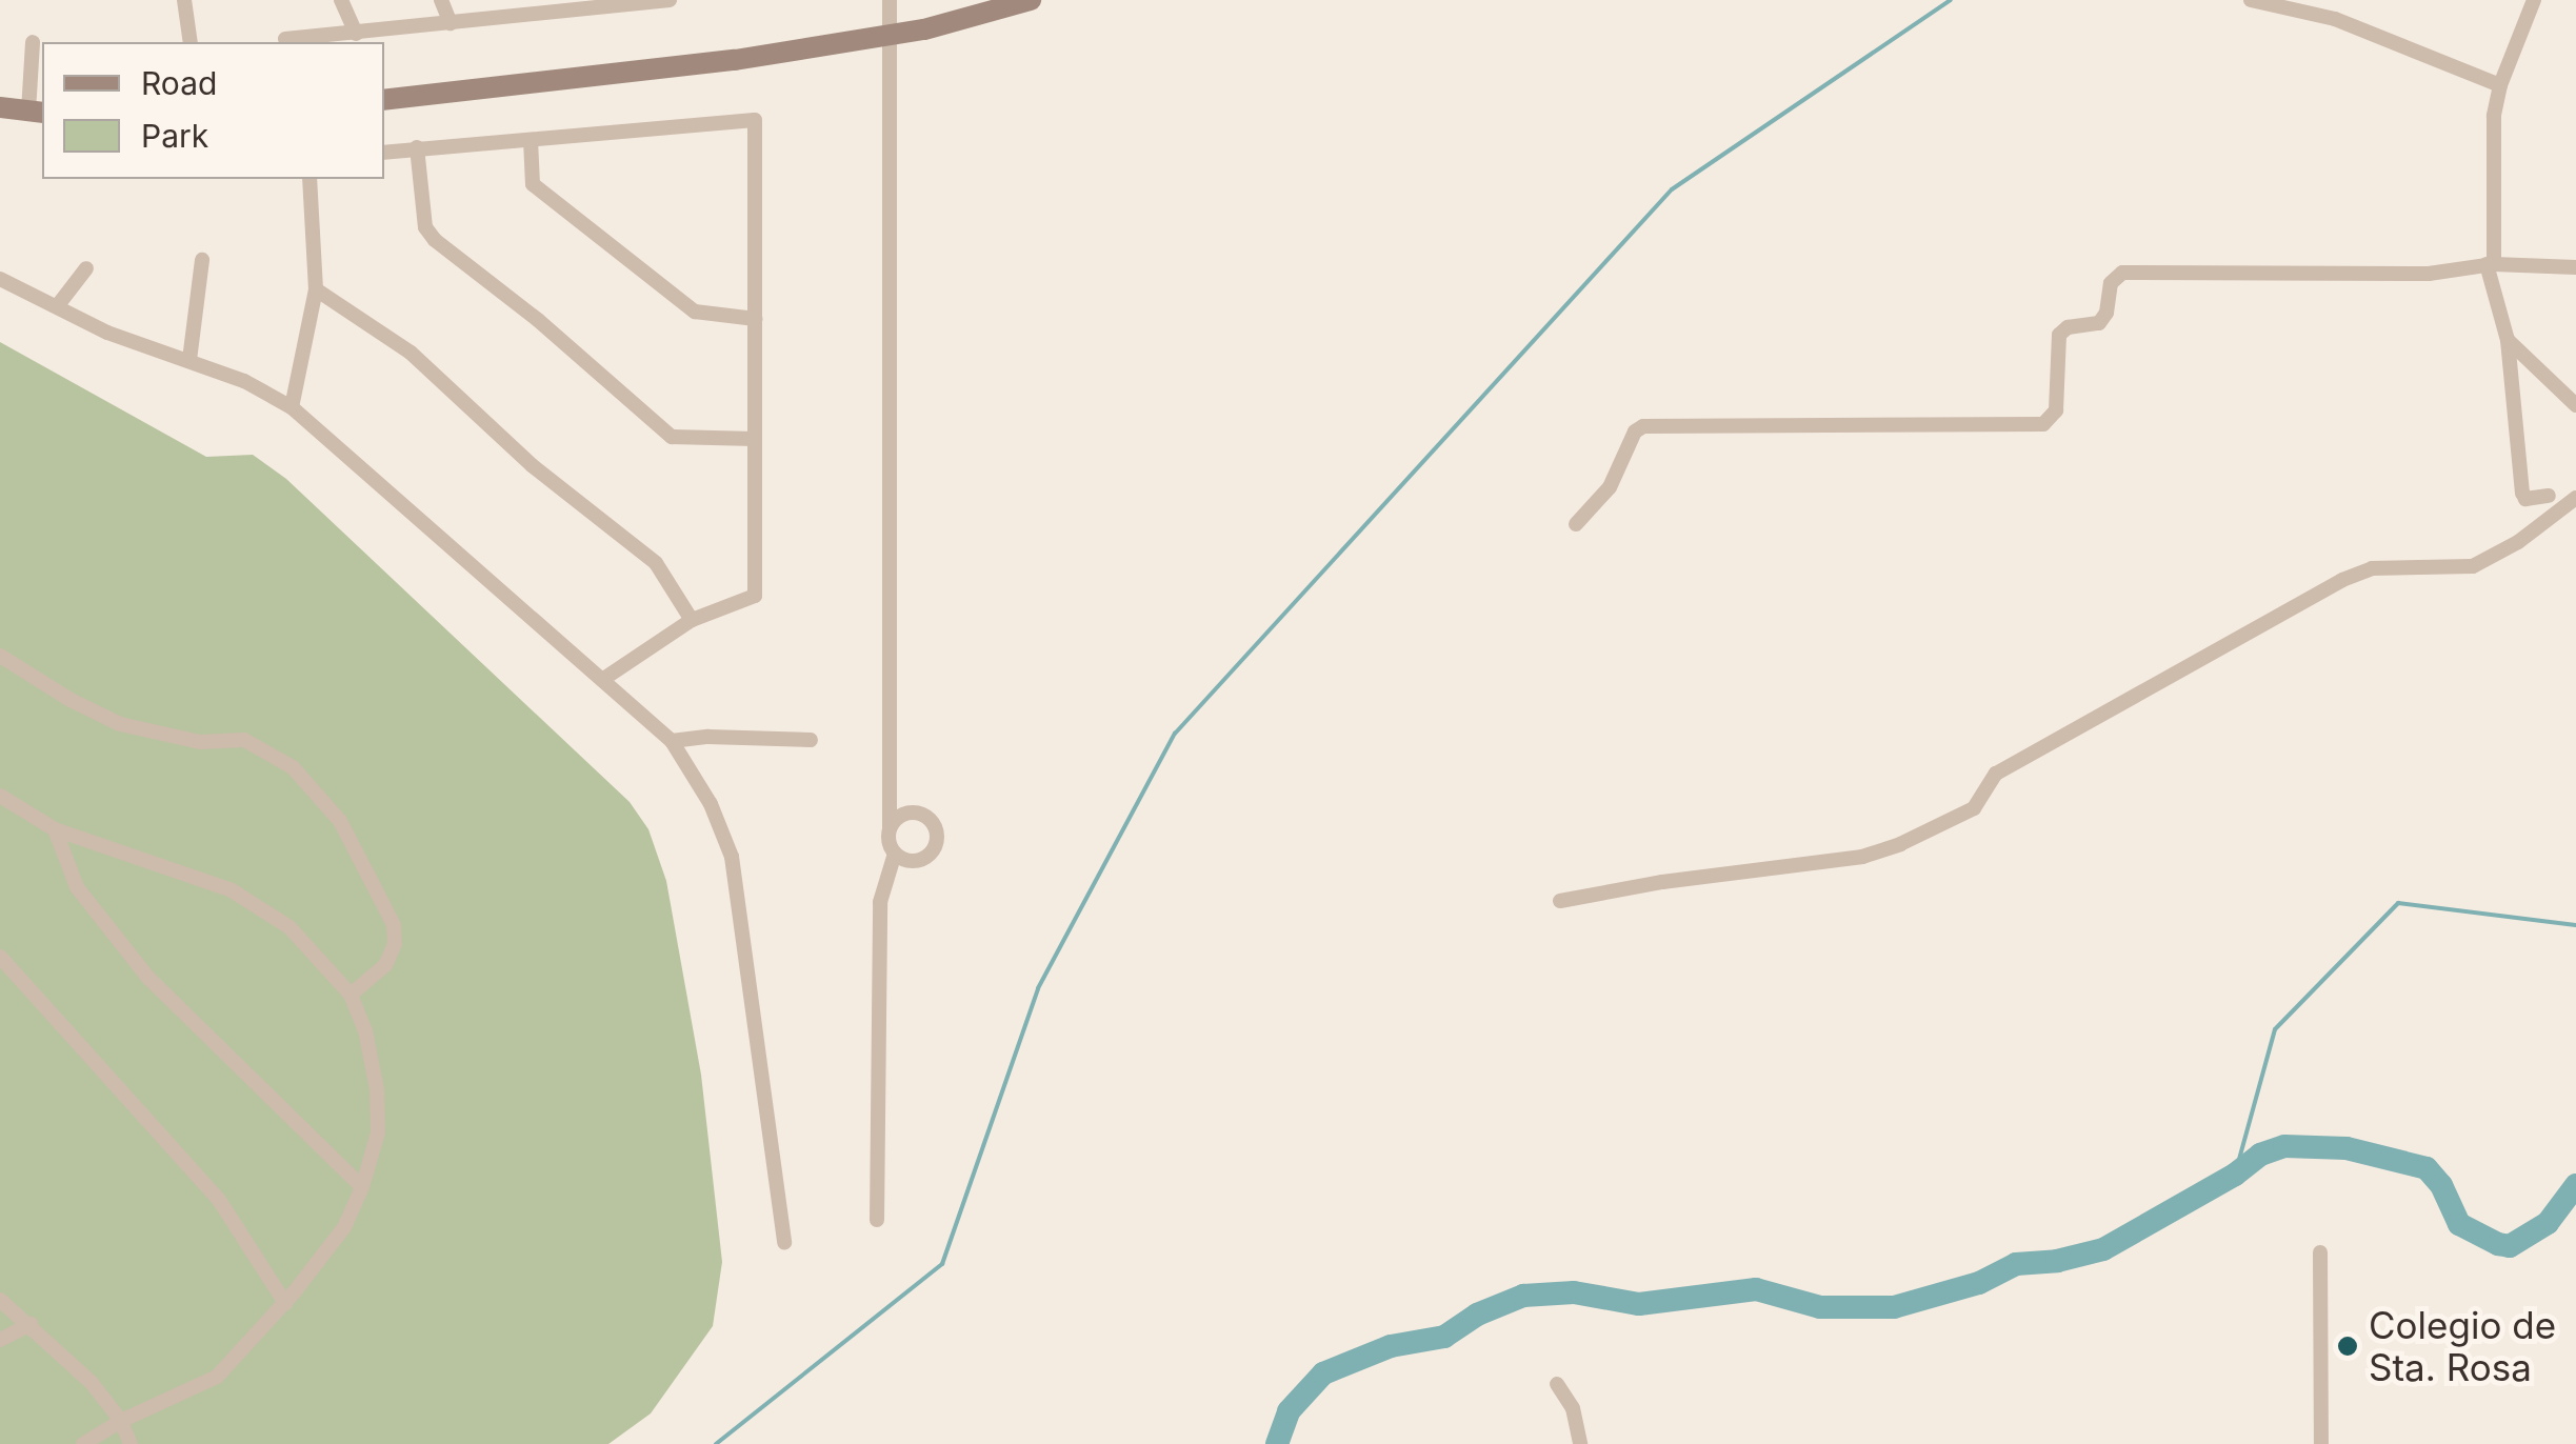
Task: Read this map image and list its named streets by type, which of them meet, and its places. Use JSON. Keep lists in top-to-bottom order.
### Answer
{
  "places": ["Colegio de Sta. Rosa"],
  "legend": ["Road", "Park"]
}
